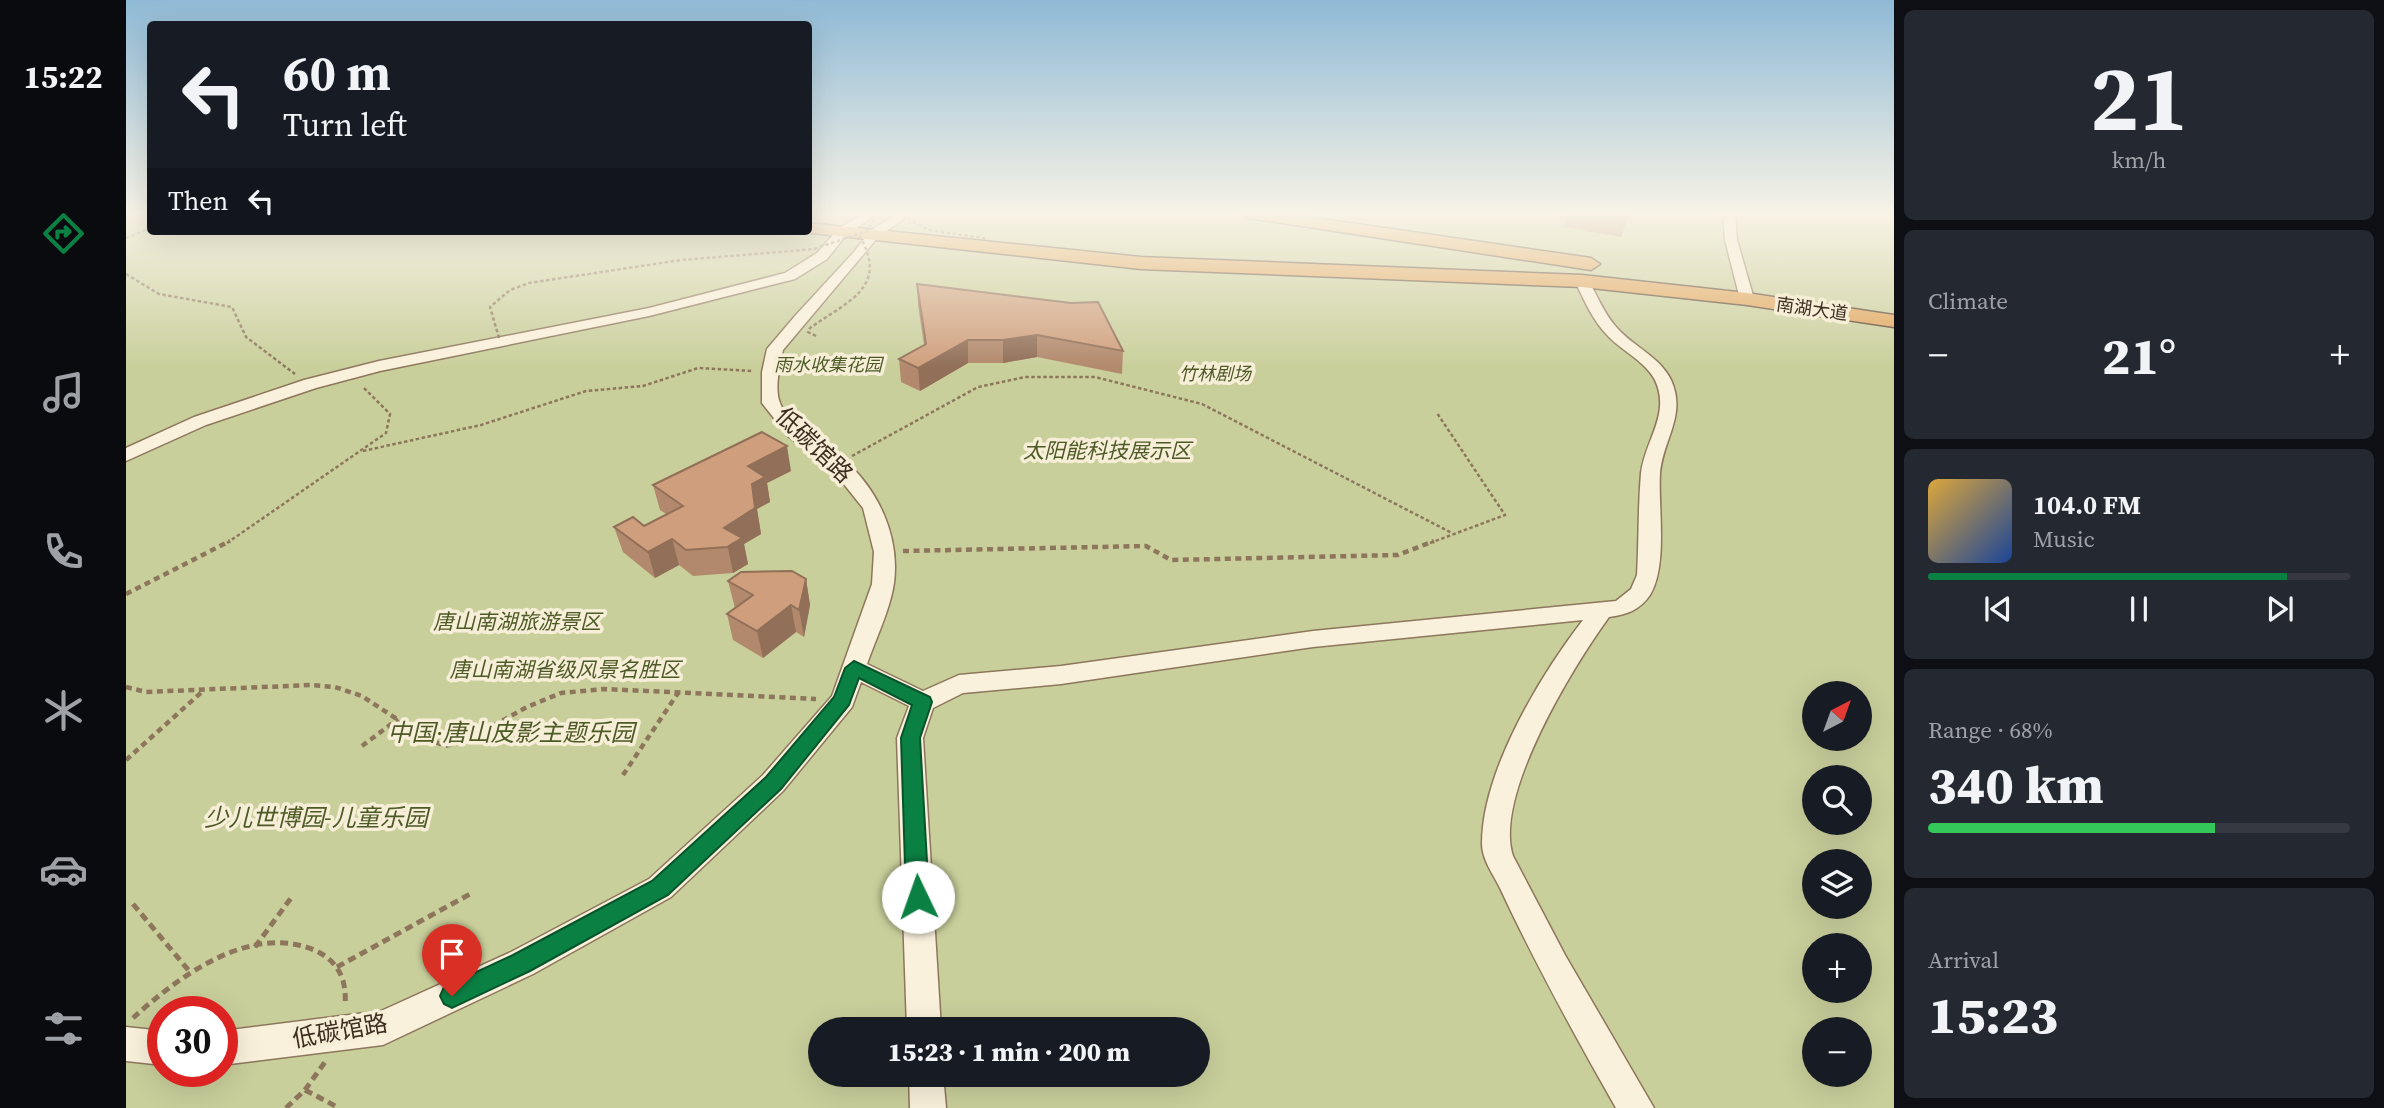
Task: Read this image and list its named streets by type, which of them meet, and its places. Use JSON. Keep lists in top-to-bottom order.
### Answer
{
  "streets": {
    "highway": ["南湖大道"],
    "street": ["低碳馆路"]
  },
  "parks": [
    "雨水收集花园",
    "竹林剧场",
    "太阳能科技展示区",
    "唐山南湖旅游景区",
    "唐山南湖省级风景名胜区",
    "中国·唐山皮影主题乐园",
    "少儿世博园-儿童乐园"
  ],
  "north": "top right",
  "page": {
    "tabs": "15:22",
    "tile": [
      ["21", "km/h"],
      "Climate",
      ["Range · 68%", "340 km"],
      ["Arrival", "15:23"]
    ],
    "turn": ["60 m", "Turn left"],
    "then": "Then",
    "heat": ["−", "21°", "+"],
    "song": ["104.0 FM", "Music"],
    "map_buttons": ["+", "−"],
    "limit": "30",
    "trip": "15:23 · 1 min · 200 m"
  }
}
